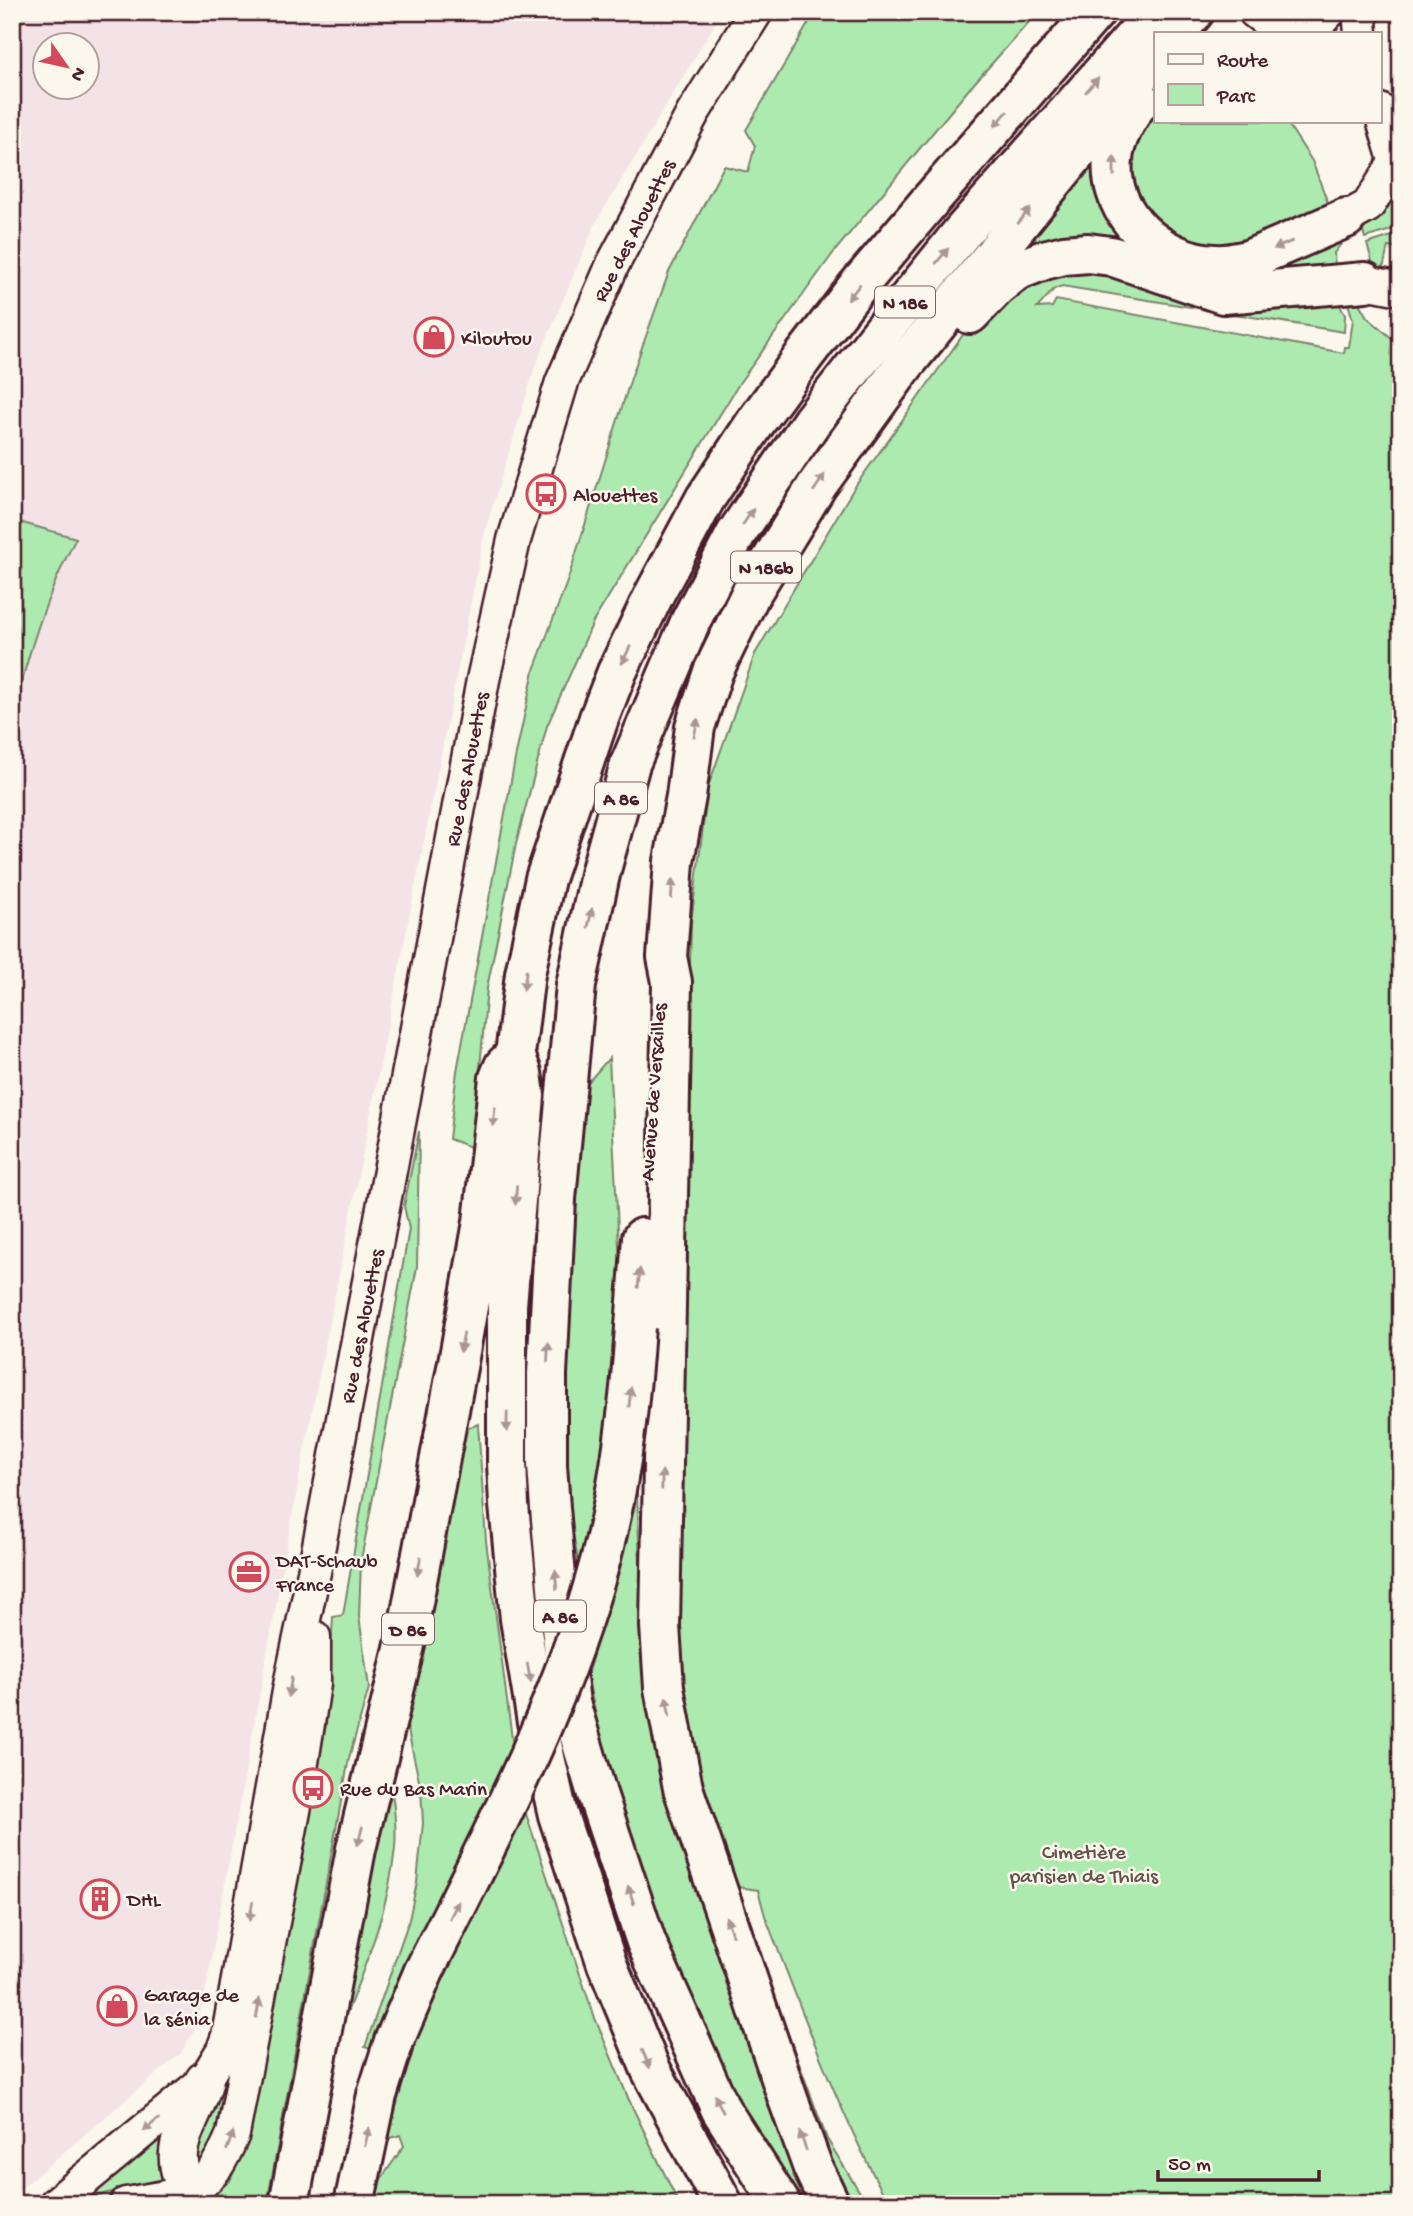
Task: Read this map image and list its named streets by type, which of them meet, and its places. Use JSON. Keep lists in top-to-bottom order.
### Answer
{
  "streets": {
    "highway": [
      "N 186",
      "N 186b",
      "A 86",
      "Avenue de Versailles",
      "D 86"
    ],
    "main road": ["Rue des Alouettes"]
  },
  "crossings": [
    ["N 186", "A 86"],
    ["N 186b", "Avenue de Versailles"],
    ["A 86", "D 86"]
  ],
  "parks": ["Cimetière parisien de Thiais"],
  "places": {
    "shop": ["Kiloutou", "Garage de la sénia"],
    "bus stop": ["Alouettes", "Rue du Bas Marin"],
    "office": ["DAT-Schaub France"],
    "building": ["DHL"]
  },
  "legend": ["Route", "Parc"],
  "scale_bar": "50 m",
  "north": "bottom right"
}
